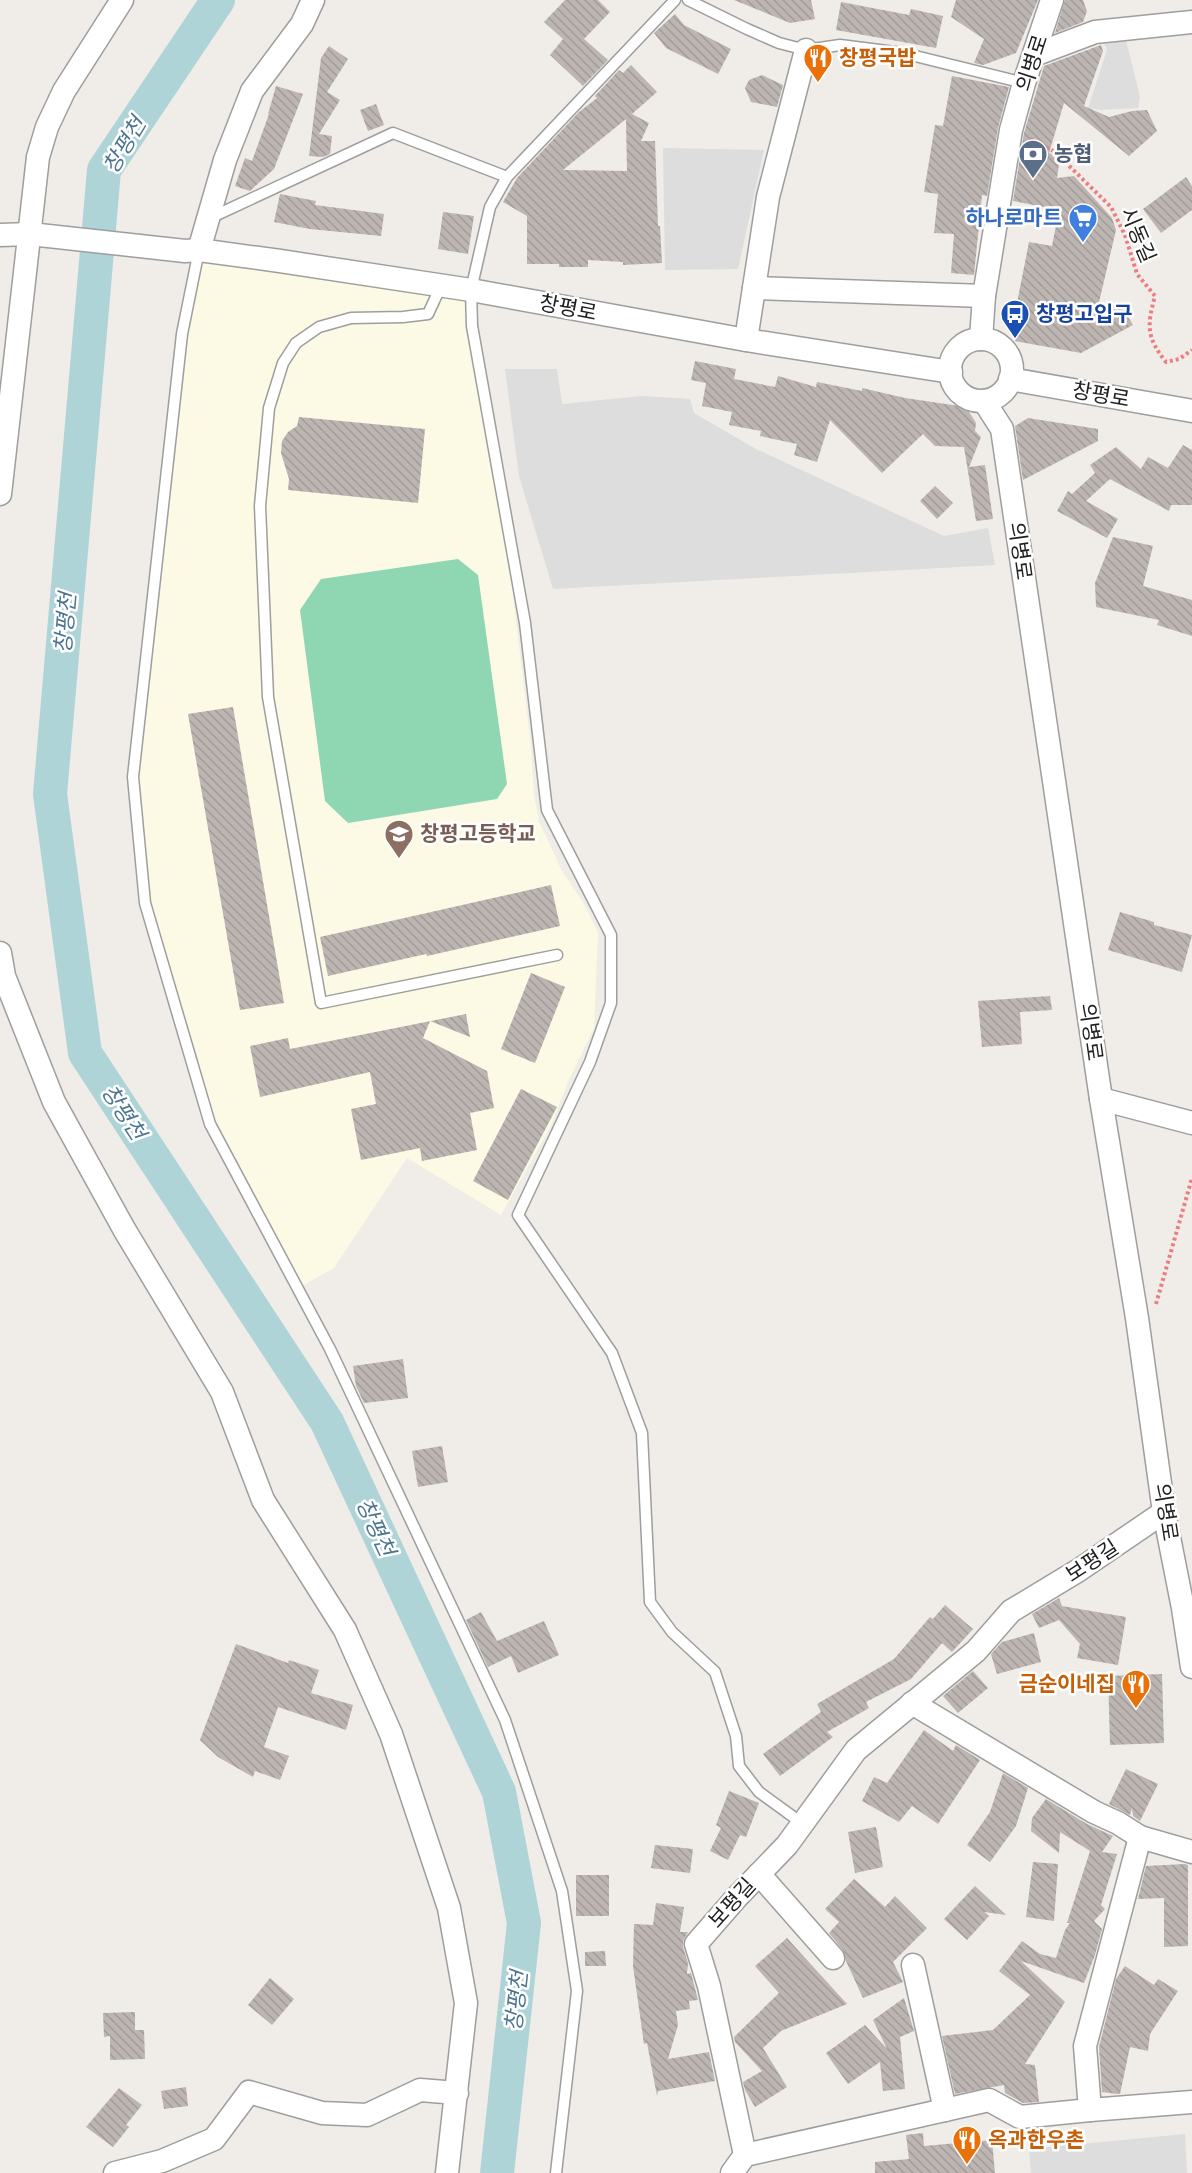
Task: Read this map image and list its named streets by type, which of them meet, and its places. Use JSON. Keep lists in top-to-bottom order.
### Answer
{
  "streets": {
    "street": ["의병로", "창평로", "보평길"],
    "path": ["시동길"]
  },
  "crossings": [
    ["의병로", "시동길"],
    ["의병로", "창평로"],
    ["의병로", "보평길"]
  ],
  "water": ["창평천"],
  "places": {
    "restaurant": ["창평국밥", "금순이네집", "옥과한우촌"],
    "bank": ["농협"],
    "supermarket": ["하나로마트"],
    "bus stop": ["창평고입구"],
    "school or university": ["창평고등학교"]
  }
}
